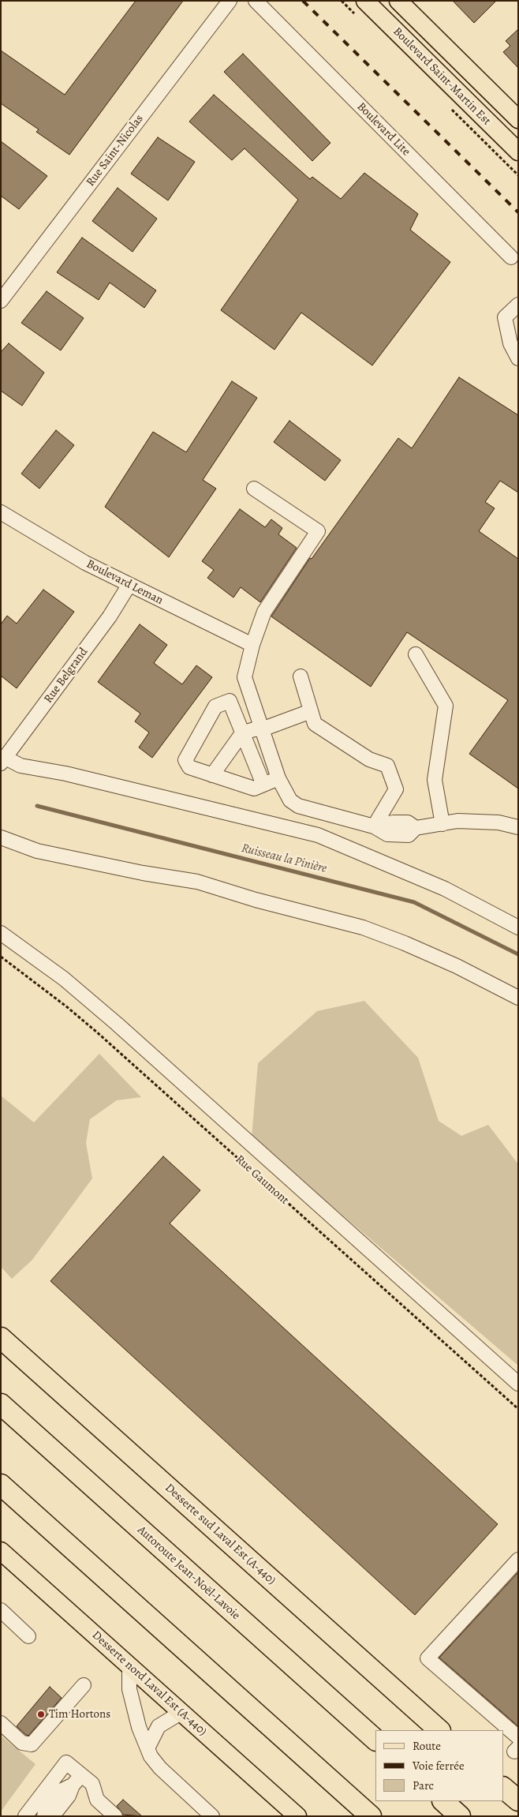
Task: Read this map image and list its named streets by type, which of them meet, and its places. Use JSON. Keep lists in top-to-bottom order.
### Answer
{
  "streets": {
    "highway": ["Desserte sud Laval Est (A-440)", "Autoroute Jean-Noël-Lavoie"],
    "main road": ["Boulevard Saint-Martin Est", "Desserte nord Laval Est (A-440)"],
    "street": [
      "Boulevard Lite",
      "Rue Saint-Nicolas",
      "Boulevard Leman",
      "Rue Belgrand",
      "Rue Gaumont"
    ]
  },
  "crossings": [
    ["Boulevard Leman", "Rue Belgrand"]
  ],
  "water": ["Ruisseau la Pinière"],
  "places": ["Tim Hortons"],
  "legend": ["Route", "Voie ferrée", "Parc"]
}
